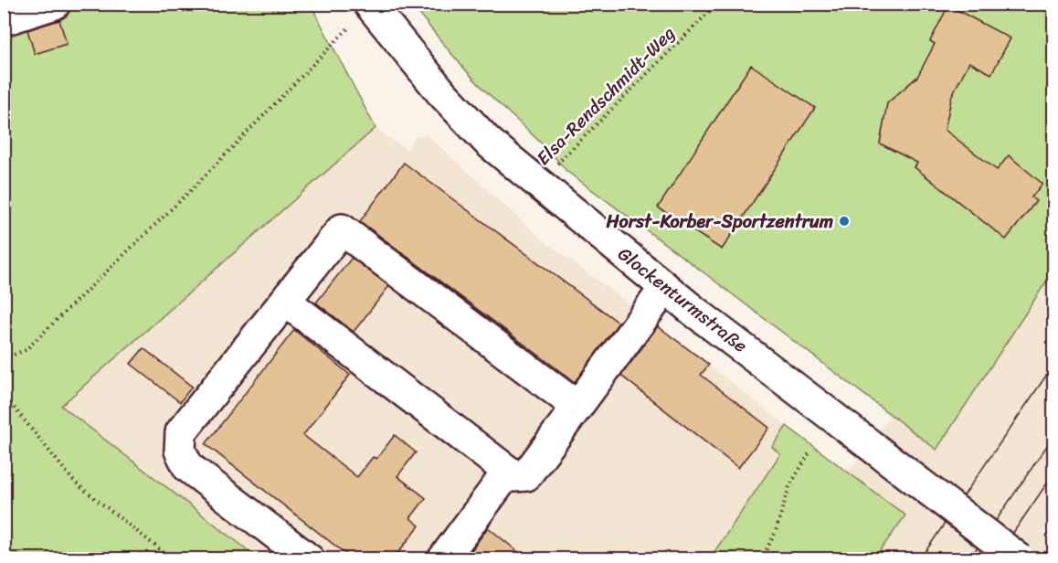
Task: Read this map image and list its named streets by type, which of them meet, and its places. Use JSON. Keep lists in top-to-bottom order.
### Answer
{
  "streets": {
    "street": ["Glockenturmstraße"],
    "path": ["Elsa-Rendschmidt-Weg"]
  },
  "crossings": [
    ["Elsa-Rendschmidt-Weg", "Glockenturmstraße"]
  ],
  "places": ["Horst-Korber-Sportzentrum"]
}
